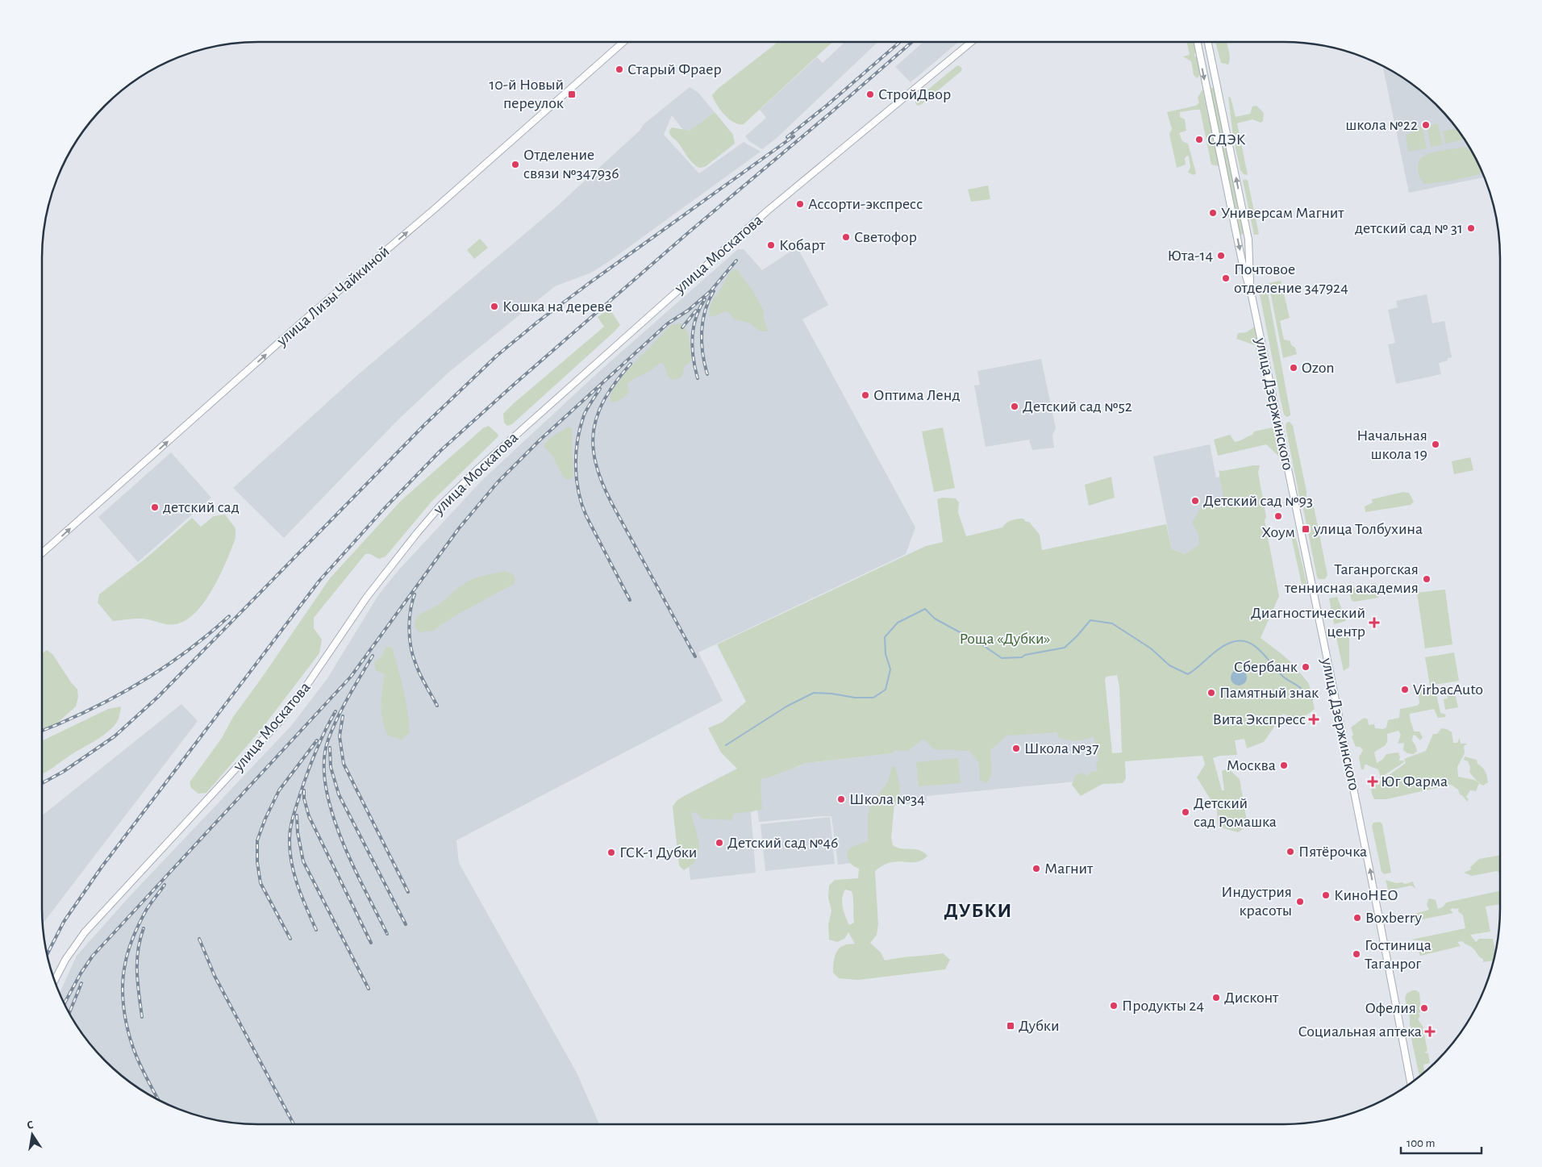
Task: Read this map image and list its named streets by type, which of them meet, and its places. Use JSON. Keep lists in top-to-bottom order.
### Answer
{
  "streets": {
    "main road": ["улица Москатова", "улица Лизы Чайкиной", "улица Дзержинского"]
  },
  "one_way": ["улица Лизы Чайкиной"],
  "districts": ["ДУБКИ"],
  "parks": ["Роща «Дубки»"],
  "places": {
    "other": [
      "Старый Фраер",
      "СтройДвор",
      "школа №22",
      "СДЭК",
      "Отделение связи №347936",
      "Ассорти-экспресс",
      "Универсам Магнит",
      "детский сад № 31",
      "Светофор",
      "Кобарт",
      "Юта-14",
      "Почтовое отделение 347924",
      "Кошка на дереве",
      "Ozon",
      "Оптима Ленд",
      "Детский сад №52",
      "Начальная школа 19",
      "Детский сад №93",
      "детский сад",
      "Хоум",
      "Таганрогская теннисная академия",
      "Сбербанк",
      "VirbacAuto",
      "Памятный знак",
      "Школа №37",
      "Москва",
      "Школа №34",
      "Детский сад Ромашка",
      "Детский сад №46",
      "Пятёрочка",
      "ГСК-1 Дубки",
      "Магнит",
      "КиноНЕО",
      "Индустрия красоты",
      "Boxberry",
      "Гостиница Таганрог",
      "Дисконт",
      "Продукты 24",
      "Офелия"
    ],
    "transit": ["10-й Новый переулок", "улица Толбухина", "Дубки"],
    "health": [
      "Диагностический центр",
      "Вита Экспресс",
      "Юг Фарма",
      "Социальная аптека"
    ]
  },
  "scale_bar": "100 m",
  "north": "top"
}
